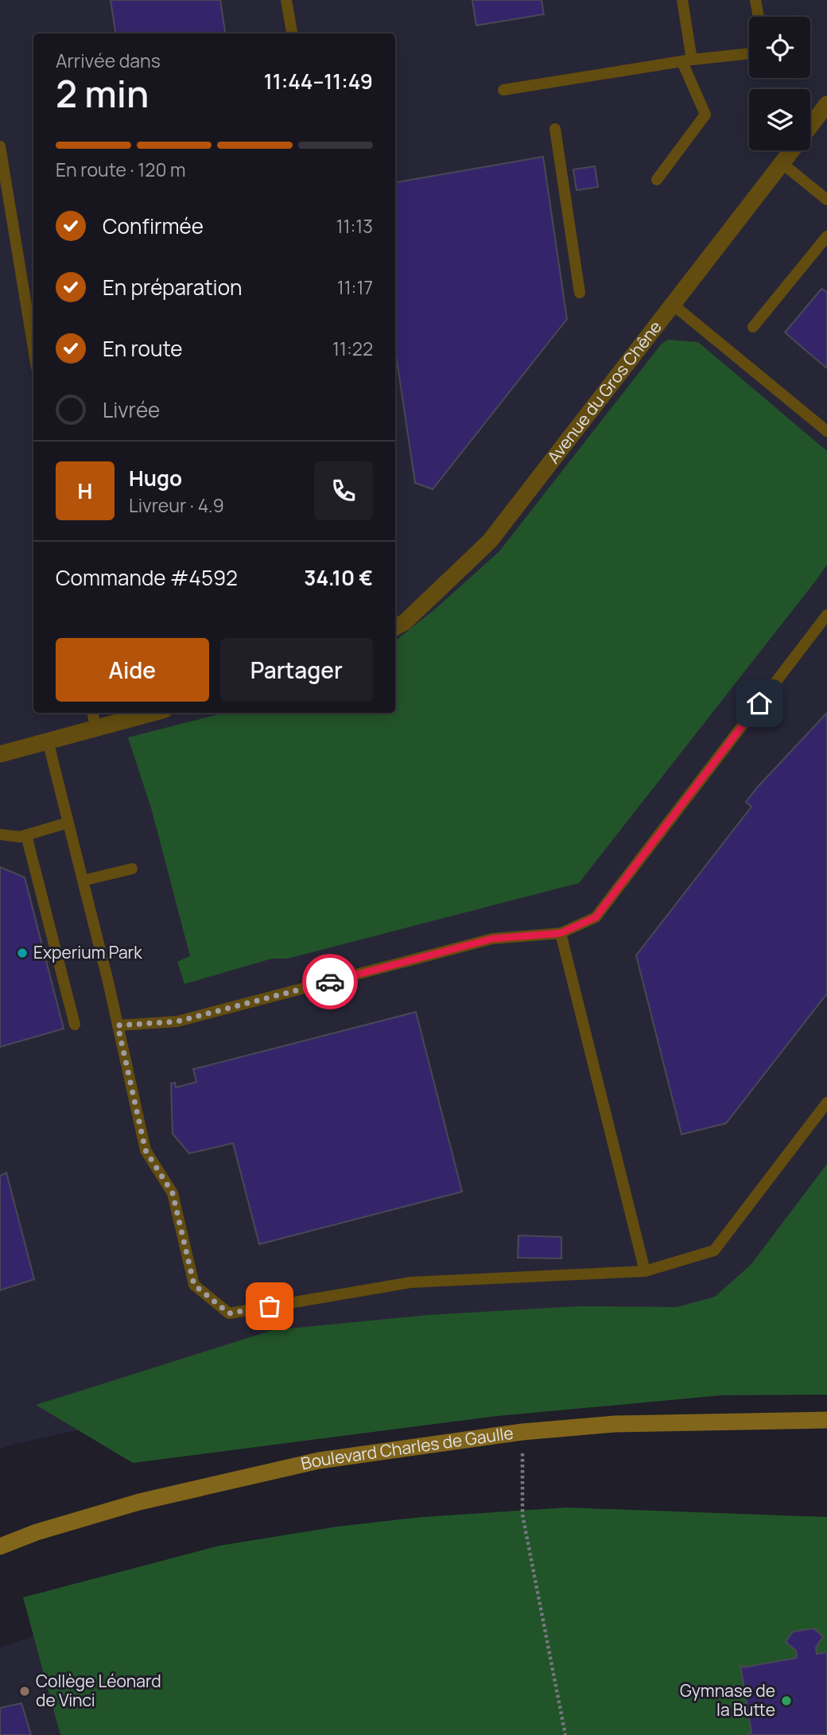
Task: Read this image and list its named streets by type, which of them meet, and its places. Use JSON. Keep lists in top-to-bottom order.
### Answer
{
  "streets": {
    "street": ["Avenue du Gros Chêne", "Boulevard Charles de Gaulle"]
  },
  "places": ["Experium Park", "Collège Léonard de Vinci", "Gymnase de la Butte"],
  "page": {
    "heading": ["2 min", "Arrivée dans", "11:44–11:49"],
    "panel": [
      "Hugo",
      "Livreur · 4.9",
      "Commande #4592",
      "34.10 €"
    ],
    "bar": "En route · 120 m",
    "list": [
      ["Confirmée", "11:13"],
      ["En préparation", "11:17"],
      ["En route", "11:22"],
      "Livrée"
    ],
    "round": "H",
    "buttons": ["Aide", "Partager"]
  }
}
